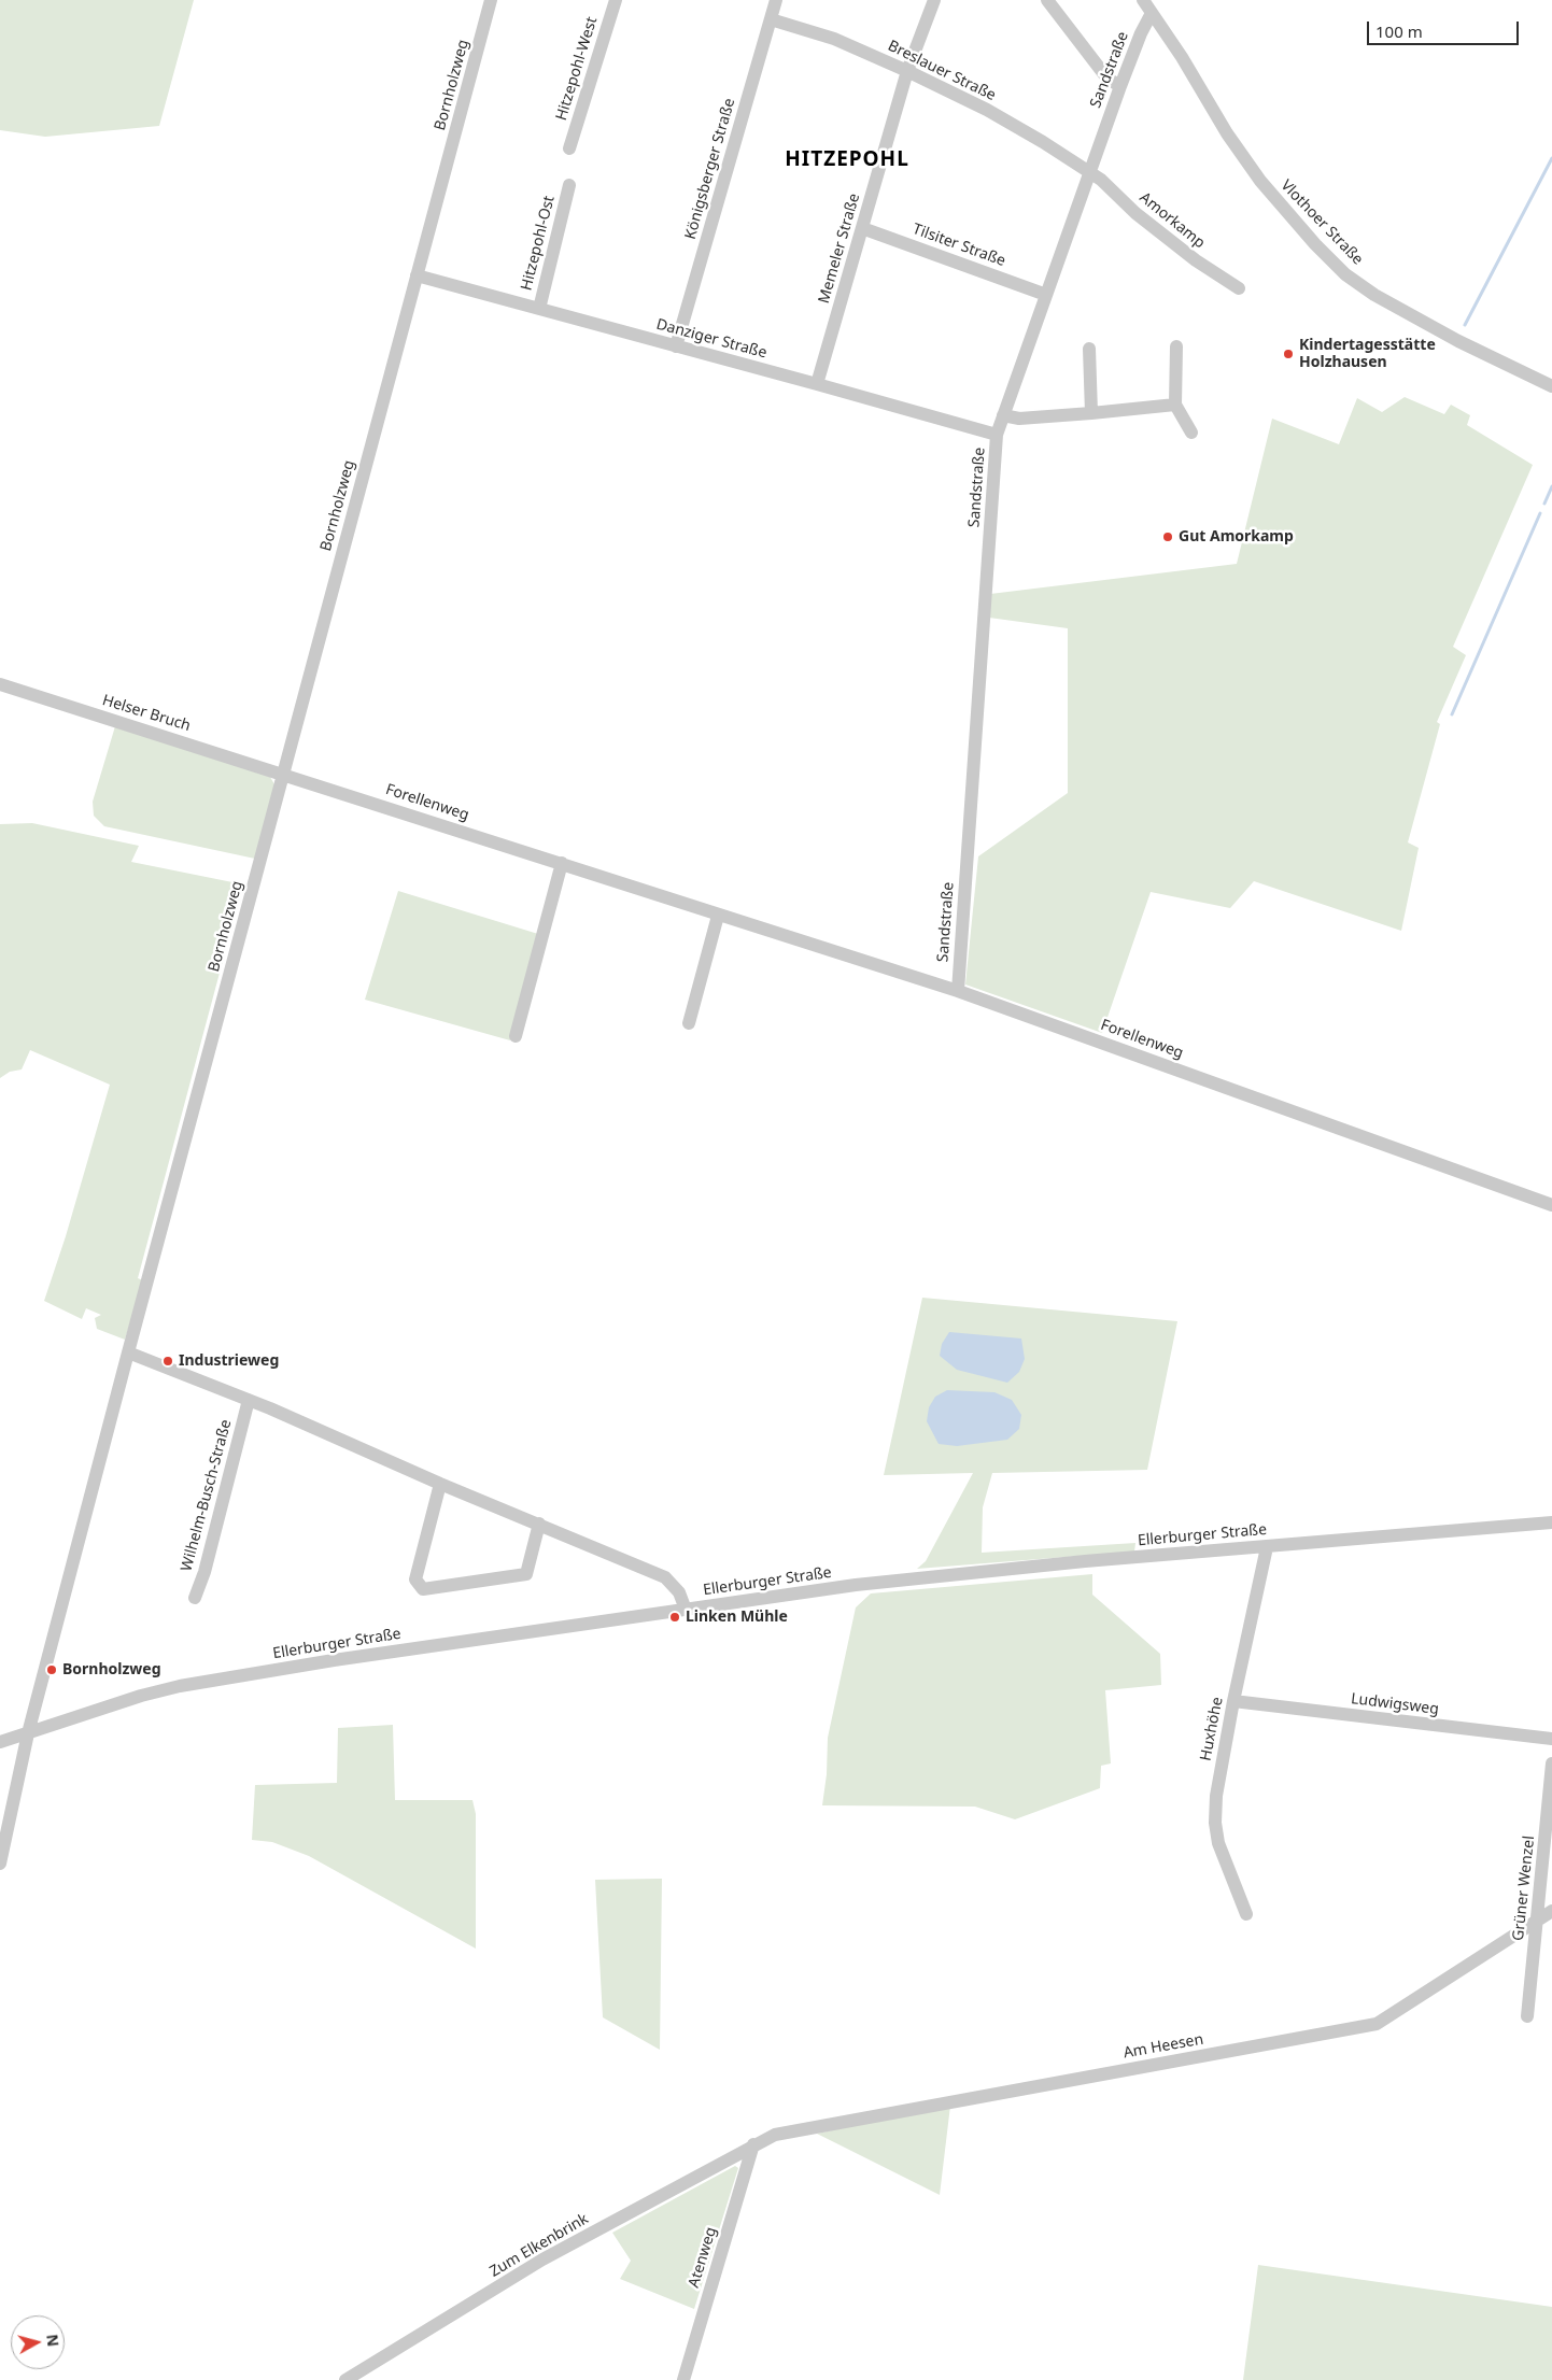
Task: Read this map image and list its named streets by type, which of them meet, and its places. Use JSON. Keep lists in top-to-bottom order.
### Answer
{
  "streets": {
    "street": [
      "Hitzepohl-West",
      "Sandstraße",
      "Breslauer Straße",
      "Bornholzweg",
      "Königsberger Straße",
      "Amorkamp",
      "Vlothoer Straße",
      "Hitzepohl-Ost",
      "Tilsiter Straße",
      "Memeler Straße",
      "Danziger Straße",
      "Helser Bruch",
      "Forellenweg",
      "Wilhelm-Busch-Straße",
      "Ellerburger Straße",
      "Ludwigsweg",
      "Huxhöhe",
      "Grüner Wenzel",
      "Am Heesen",
      "Zum Elkenbrink",
      "Atenweg"
    ]
  },
  "crossings": [
    ["Sandstraße", "Breslauer Straße"],
    ["Sandstraße", "Amorkamp"],
    ["Sandstraße", "Vlothoer Straße"],
    ["Sandstraße", "Tilsiter Straße"],
    ["Sandstraße", "Danziger Straße"],
    ["Sandstraße", "Forellenweg"],
    ["Breslauer Straße", "Königsberger Straße"],
    ["Breslauer Straße", "Amorkamp"],
    ["Breslauer Straße", "Memeler Straße"],
    ["Bornholzweg", "Danziger Straße"],
    ["Bornholzweg", "Helser Bruch"],
    ["Bornholzweg", "Forellenweg"],
    ["Bornholzweg", "Ellerburger Straße"],
    ["Königsberger Straße", "Danziger Straße"],
    ["Hitzepohl-Ost", "Danziger Straße"],
    ["Tilsiter Straße", "Memeler Straße"],
    ["Memeler Straße", "Danziger Straße"],
    ["Helser Bruch", "Forellenweg"],
    ["Ellerburger Straße", "Huxhöhe"],
    ["Ludwigsweg", "Huxhöhe"],
    ["Grüner Wenzel", "Am Heesen"],
    ["Am Heesen", "Zum Elkenbrink"],
    ["Am Heesen", "Atenweg"],
    ["Zum Elkenbrink", "Atenweg"]
  ],
  "districts": ["HITZEPOHL"],
  "places": [
    "Kindertagesstätte Holzhausen",
    "Gut Amorkamp",
    "Industrieweg",
    "Linken Mühle",
    "Bornholzweg"
  ],
  "scale_bar": "100 m",
  "north": "right"
}
